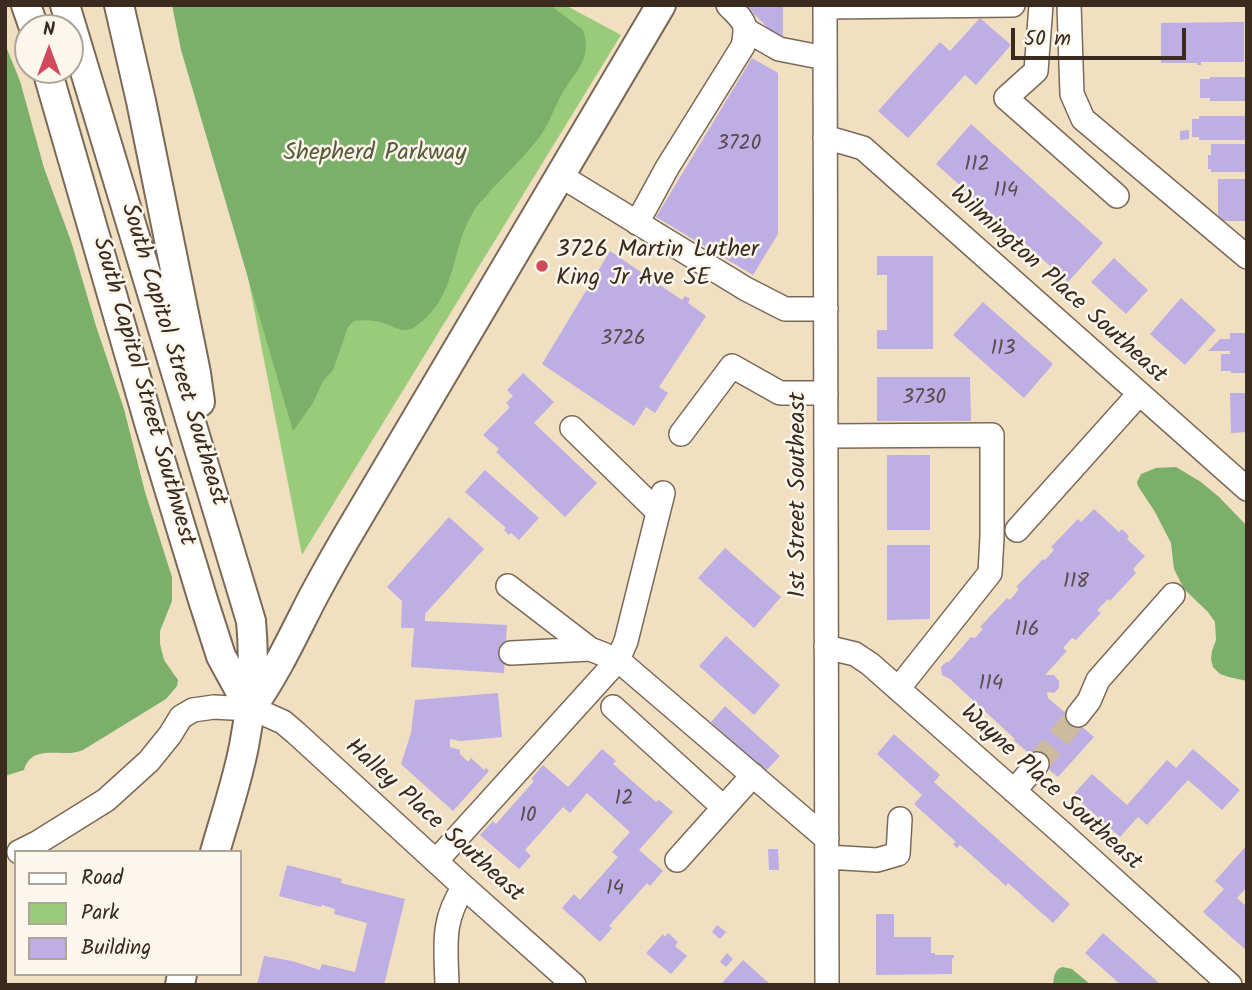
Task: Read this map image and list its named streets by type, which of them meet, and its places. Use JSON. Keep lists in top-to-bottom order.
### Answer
{
  "streets": {
    "main road": ["South Capitol Street Southeast", "South Capitol Street Southwest"],
    "street": [
      "Wilmington Place Southeast",
      "1st Street Southeast",
      "Wayne Place Southeast",
      "Halley Place Southeast"
    ]
  },
  "crossings": [
    ["Wilmington Place Southeast", "1st Street Southeast"],
    ["South Capitol Street Southeast", "South Capitol Street Southwest"],
    ["South Capitol Street Southeast", "Halley Place Southeast"],
    ["South Capitol Street Southwest", "Halley Place Southeast"],
    ["1st Street Southeast", "Wayne Place Southeast"]
  ],
  "parks": ["Shepherd Parkway"],
  "places": ["3726 Martin Luther King Jr Ave SE"],
  "house_numbers": [
    "3720",
    "112",
    "114",
    "3726",
    "113",
    "3730",
    "118",
    "116",
    "114",
    "12",
    "10",
    "14"
  ],
  "legend": ["Road", "Park", "Building"],
  "scale_bar": "50 m",
  "north": "top"
}
